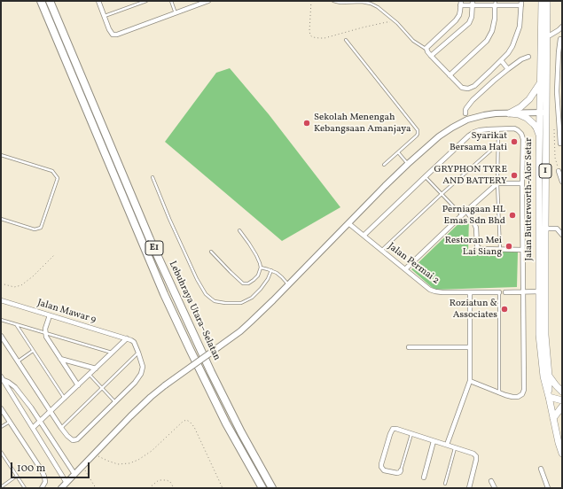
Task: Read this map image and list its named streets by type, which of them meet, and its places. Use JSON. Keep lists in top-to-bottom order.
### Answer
{
  "streets": {
    "highway": ["E1", "Lebuhraya Utara–Selatan"],
    "main road": ["1", "Jalan Butterworth-Alor Setar"],
    "street": ["Jalan Permai 2", "Jalan Mawar 9"]
  },
  "places": [
    "Sekolah Menengah Kebangsaan Amanjaya",
    "Syarikat Bersama Hati",
    "GRYPHON TYRE AND BATTERY",
    "Perniagaan HL Emas Sdn Bhd",
    "Restoran Mei Lai Siang",
    "Roziatun & Associates"
  ],
  "scale_bar": "100 m"
}
